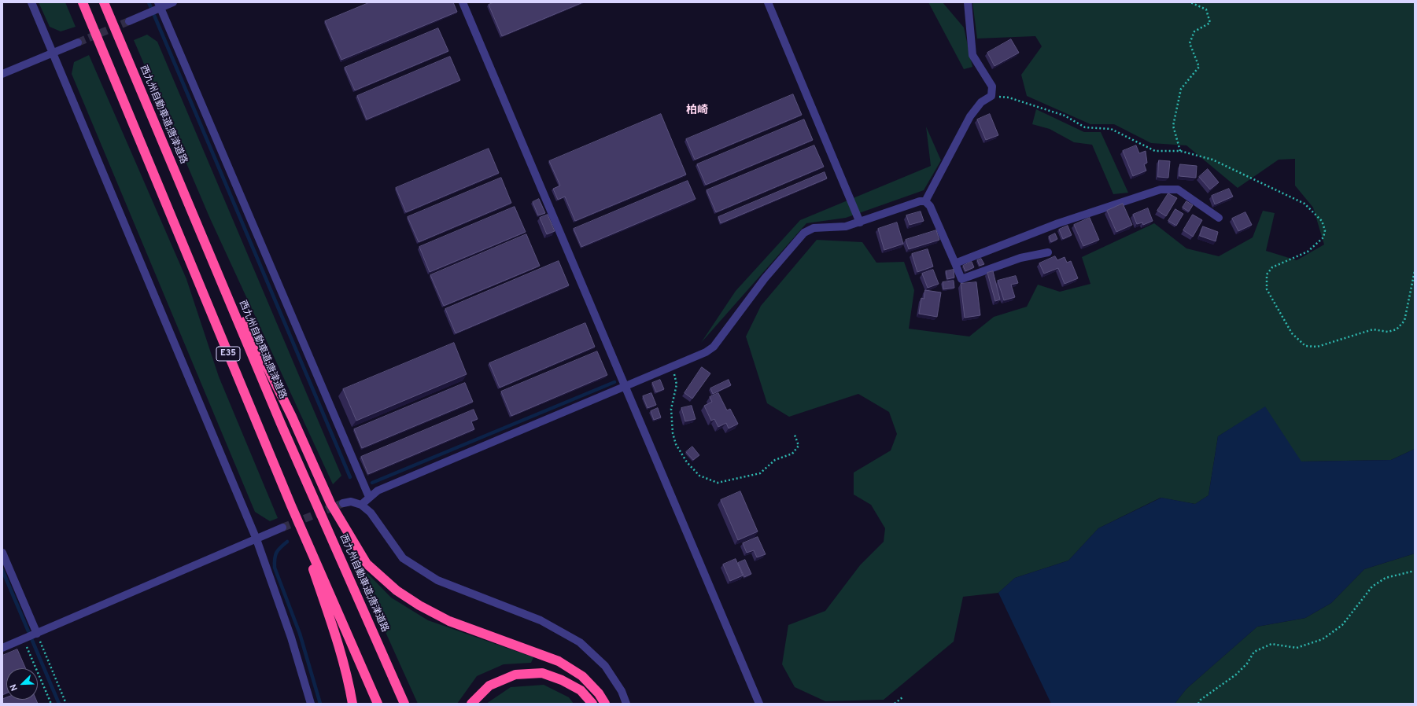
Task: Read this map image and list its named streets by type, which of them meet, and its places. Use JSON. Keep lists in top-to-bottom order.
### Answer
{
  "streets": {
    "highway": ["西九州自動車道;唐津道路", "E35"]
  },
  "districts": ["柏崎"],
  "north": "bottom left"
}
